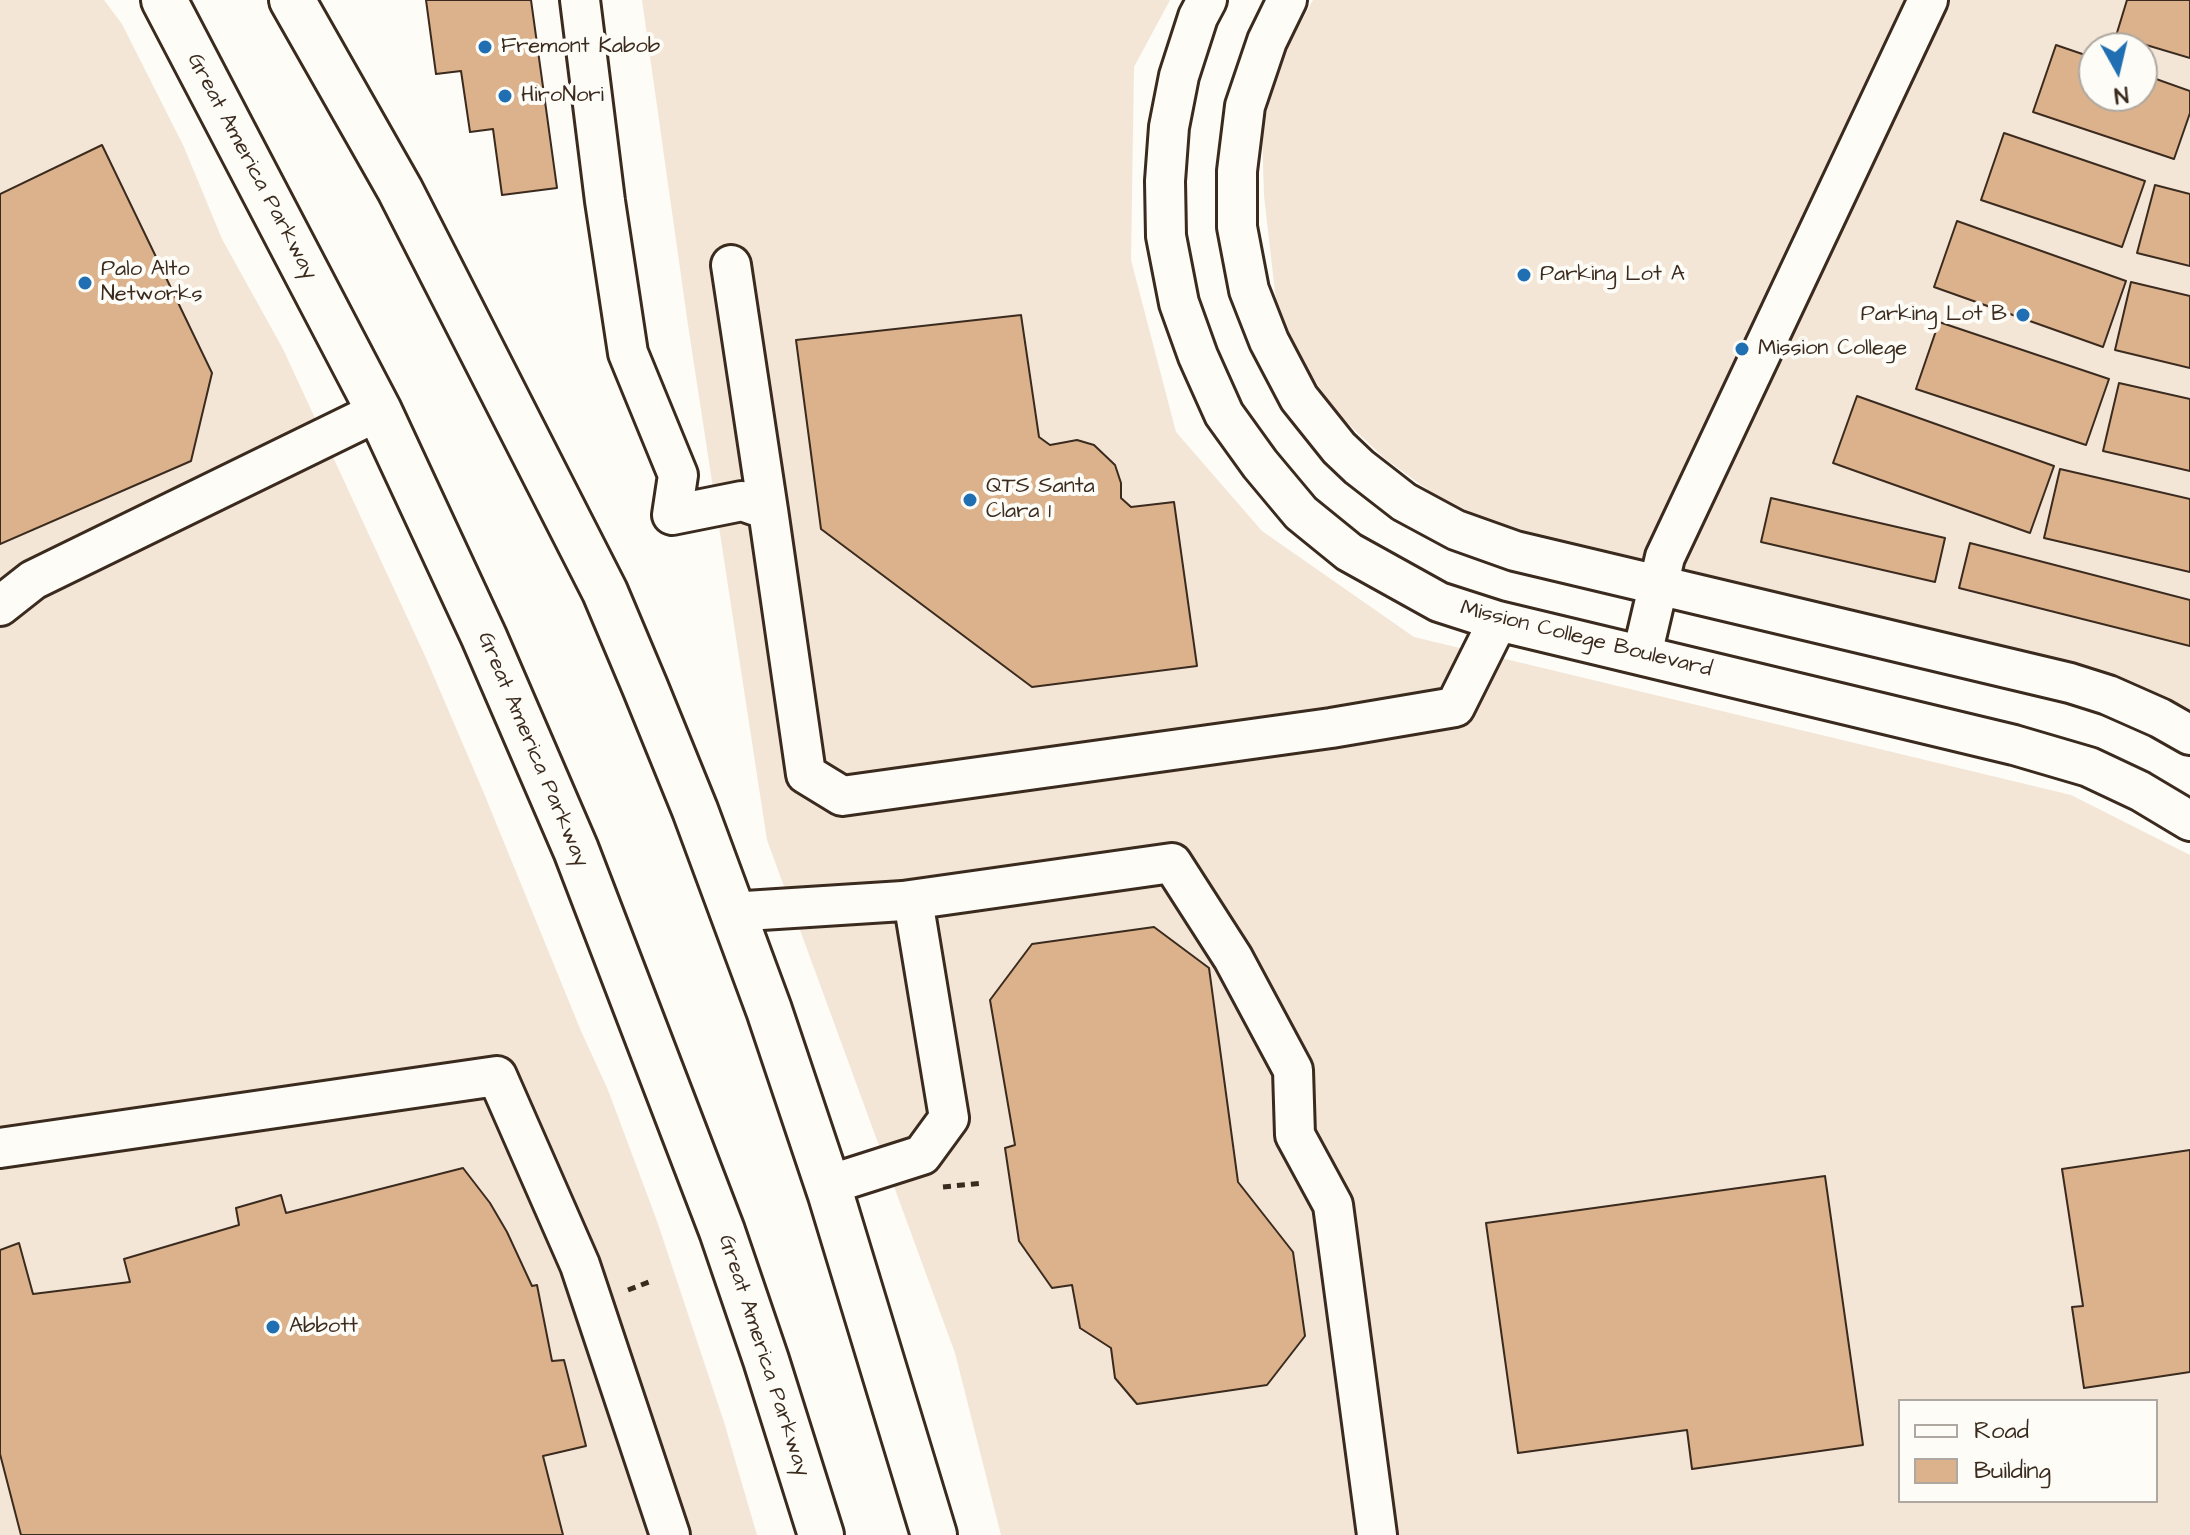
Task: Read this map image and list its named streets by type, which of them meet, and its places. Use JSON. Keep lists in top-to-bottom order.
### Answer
{
  "streets": {
    "main road": ["Great America Parkway"],
    "street": ["Mission College Boulevard"]
  },
  "places": [
    "Fremont Kabob",
    "HiroNori",
    "Parking Lot A",
    "Palo Alto Networks",
    "Parking Lot B",
    "Mission College",
    "QTS Santa Clara 1",
    "Abbott"
  ],
  "legend": ["Road", "Building"],
  "north": "bottom"
}
